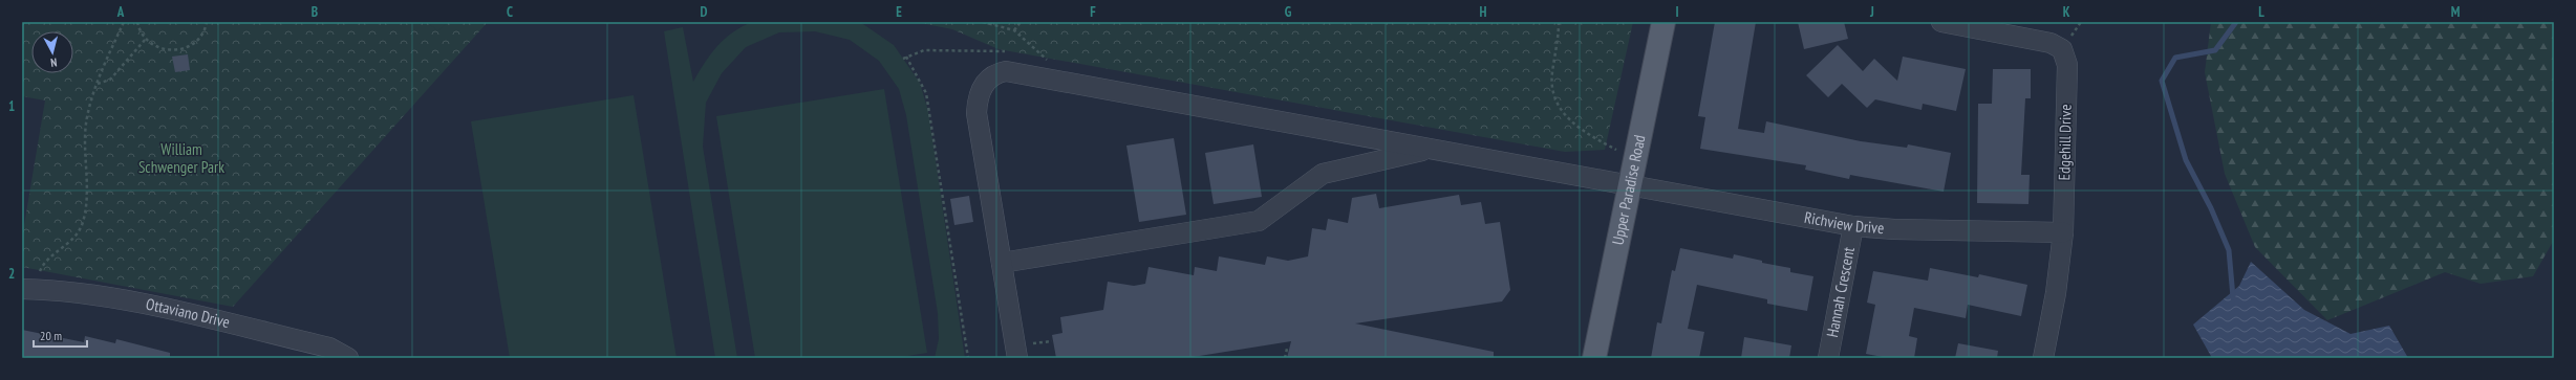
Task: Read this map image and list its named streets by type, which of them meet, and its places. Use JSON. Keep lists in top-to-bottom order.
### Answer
{
  "streets": {
    "main road": ["Upper Paradise Road"],
    "street": [
      "Edgehill Drive",
      "Richview Drive",
      "Hannah Crescent",
      "Ottaviano Drive"
    ]
  },
  "crossings": [
    ["Edgehill Drive", "Richview Drive"],
    ["Upper Paradise Road", "Richview Drive"],
    ["Richview Drive", "Hannah Crescent"]
  ],
  "parks": ["William Schwenger Park"],
  "scale_bar": "20 m",
  "north": "bottom",
  "grid": {
    "columns": [
      "A",
      "B",
      "C",
      "D",
      "E",
      "F",
      "G",
      "H",
      "I",
      "J",
      "K",
      "L",
      "M"
    ],
    "rows": ["1", "2"]
  }
}
